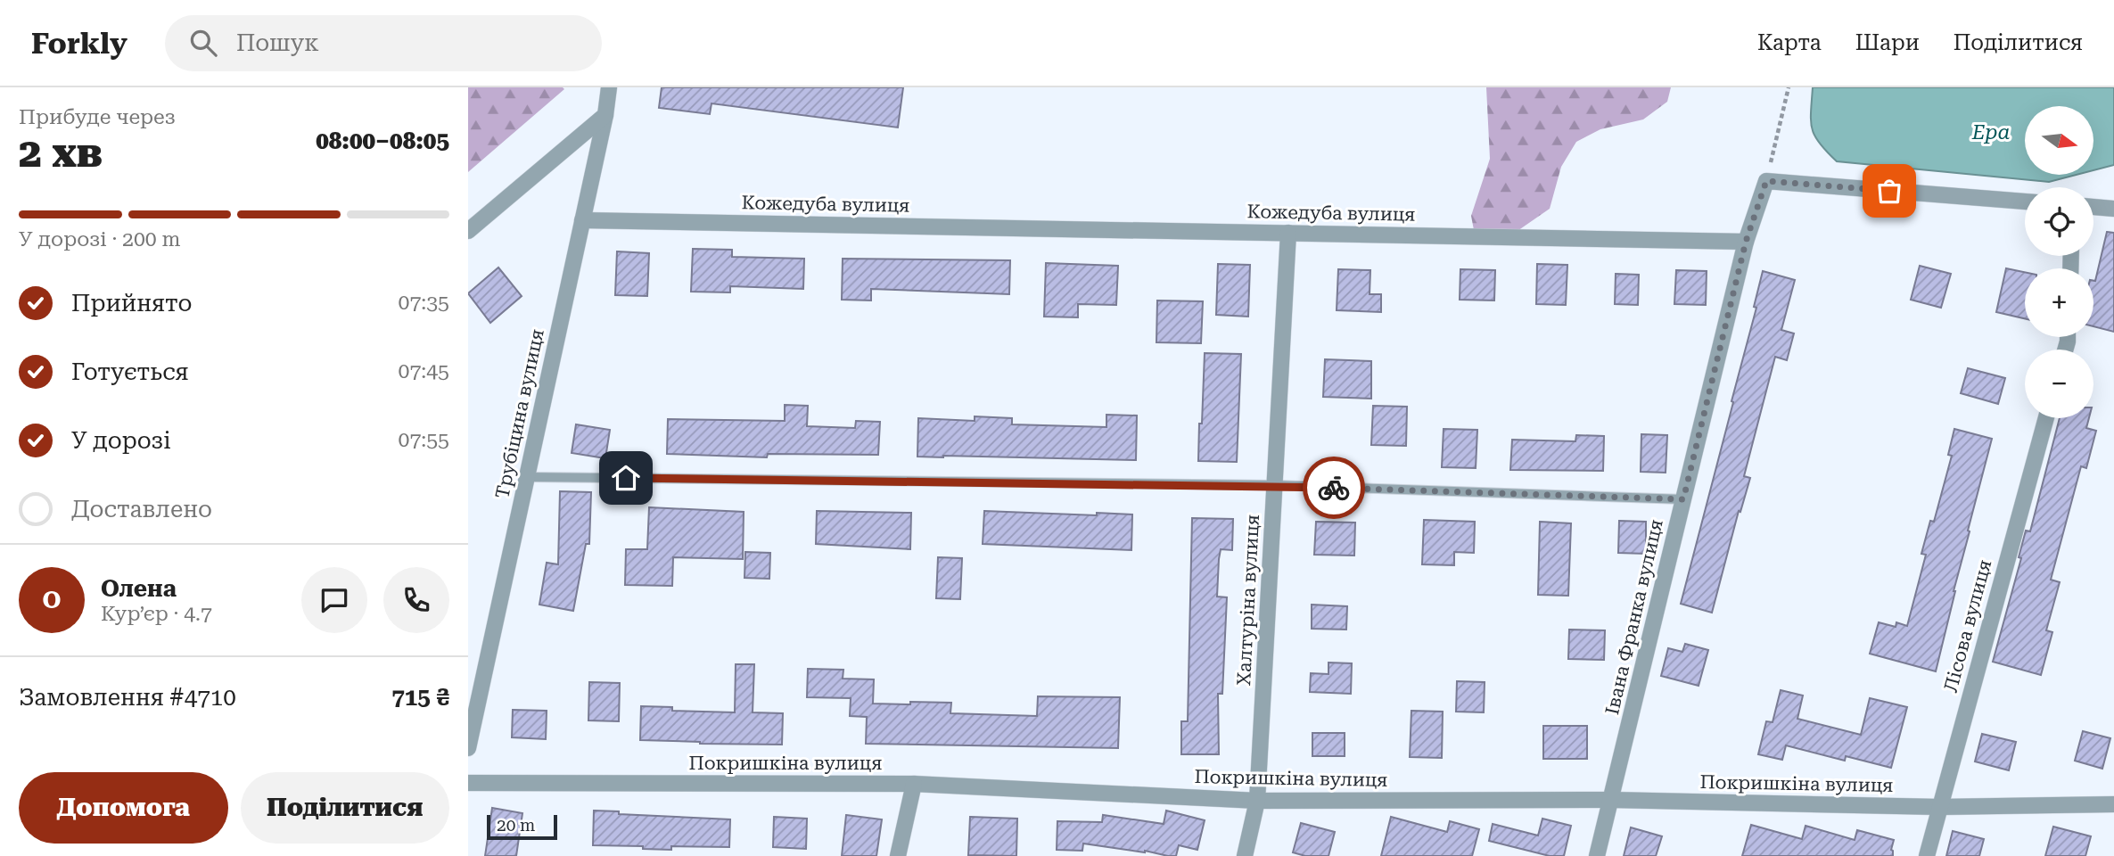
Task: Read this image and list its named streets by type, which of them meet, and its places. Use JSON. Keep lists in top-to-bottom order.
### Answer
{
  "streets": {
    "street": [
      "Кожедуба вулиця",
      "Трубіцина вулиця",
      "Халтуріна вулиця",
      "Івана Франка вулиця",
      "Лісова вулиця",
      "Покришкіна вулиця"
    ]
  },
  "crossings": [
    ["Кожедуба вулиця", "Трубіцина вулиця"],
    ["Кожедуба вулиця", "Халтуріна вулиця"],
    ["Кожедуба вулиця", "Івана Франка вулиця"],
    ["Халтуріна вулиця", "Покришкіна вулиця"],
    ["Івана Франка вулиця", "Покришкіна вулиця"],
    ["Лісова вулиця", "Покришкіна вулиця"]
  ],
  "water": ["Ера"],
  "scale_bar": "20 m",
  "north": "right",
  "page": {
    "header": "Forkly",
    "search": "Пошук",
    "nav": ["Карта", "Шари", "Поділитися"],
    "heading": ["2 хв", "Прибуде через", "08:00–08:05"],
    "panel": [
      "Олена",
      "Кур’єр · 4.7",
      "Замовлення #4710",
      "715 ₴"
    ],
    "map_buttons": ["+", "−"],
    "bar": "У дорозі · 200 m",
    "list": [
      ["Прийнято", "07:35"],
      ["Готується", "07:45"],
      ["У дорозі", "07:55"],
      "Доставлено"
    ],
    "round": "О",
    "buttons": ["Допомога", "Поділитися"],
    "scale": "20 m"
  }
}
